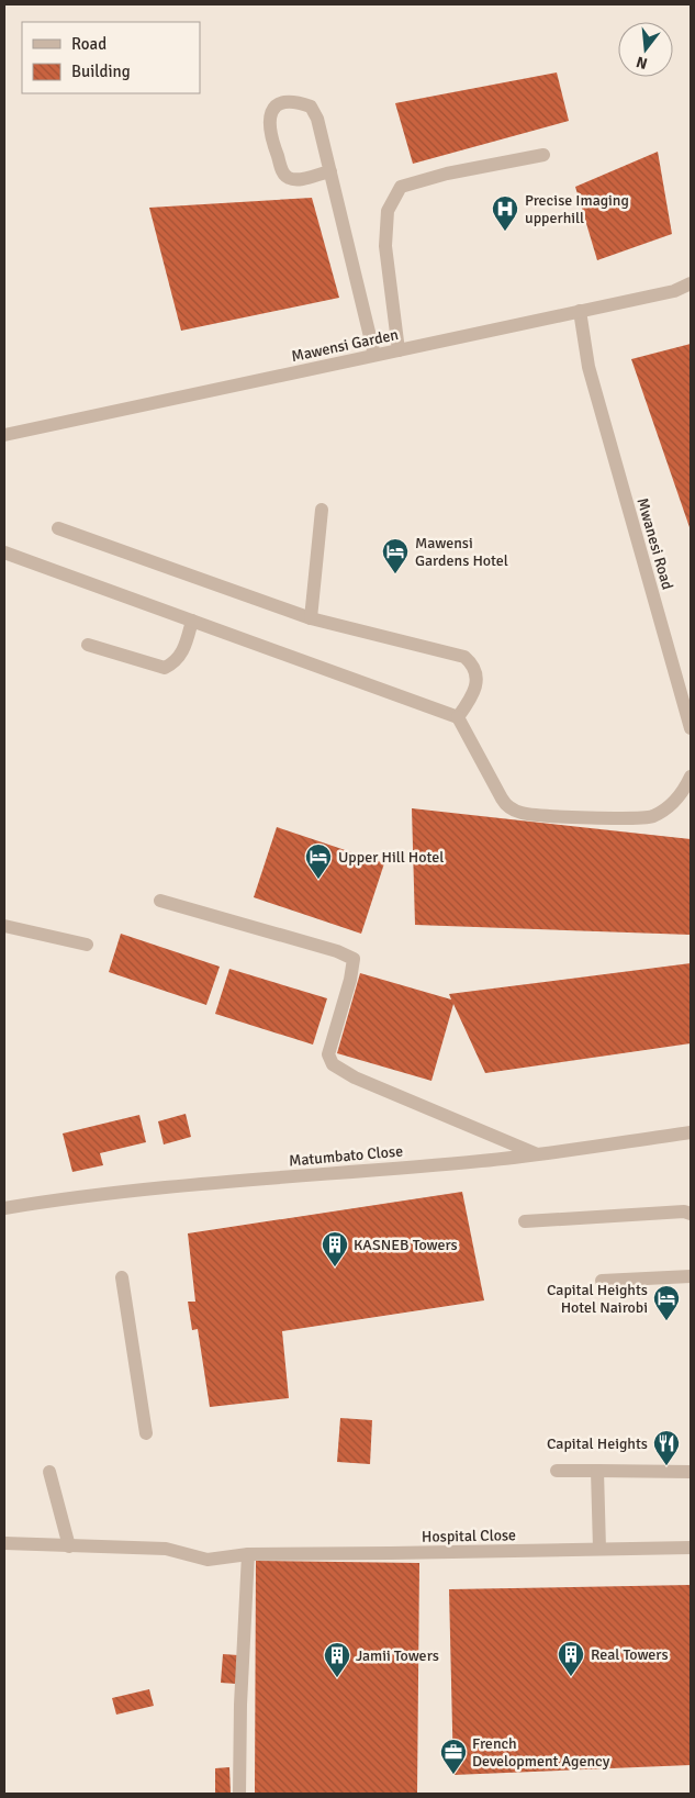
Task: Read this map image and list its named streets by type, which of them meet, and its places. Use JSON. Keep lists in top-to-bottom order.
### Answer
{
  "streets": {
    "street": [
      "Mawensi Garden",
      "Mwanesi Road",
      "Matumbato Close",
      "Hospital Close"
    ]
  },
  "crossings": [
    ["Mawensi Garden", "Mwanesi Road"]
  ],
  "places": {
    "hospital": ["Precise Imaging upperhill"],
    "hotel": ["Mawensi Gardens Hotel", "Upper Hill Hotel", "Capital Heights Hotel Nairobi"],
    "building": ["KASNEB Towers", "Real Towers", "Jamii Towers"],
    "restaurant": ["Capital Heights"],
    "office": ["French Development Agency"]
  },
  "legend": ["Road", "Building"],
  "north": "bottom"
}
